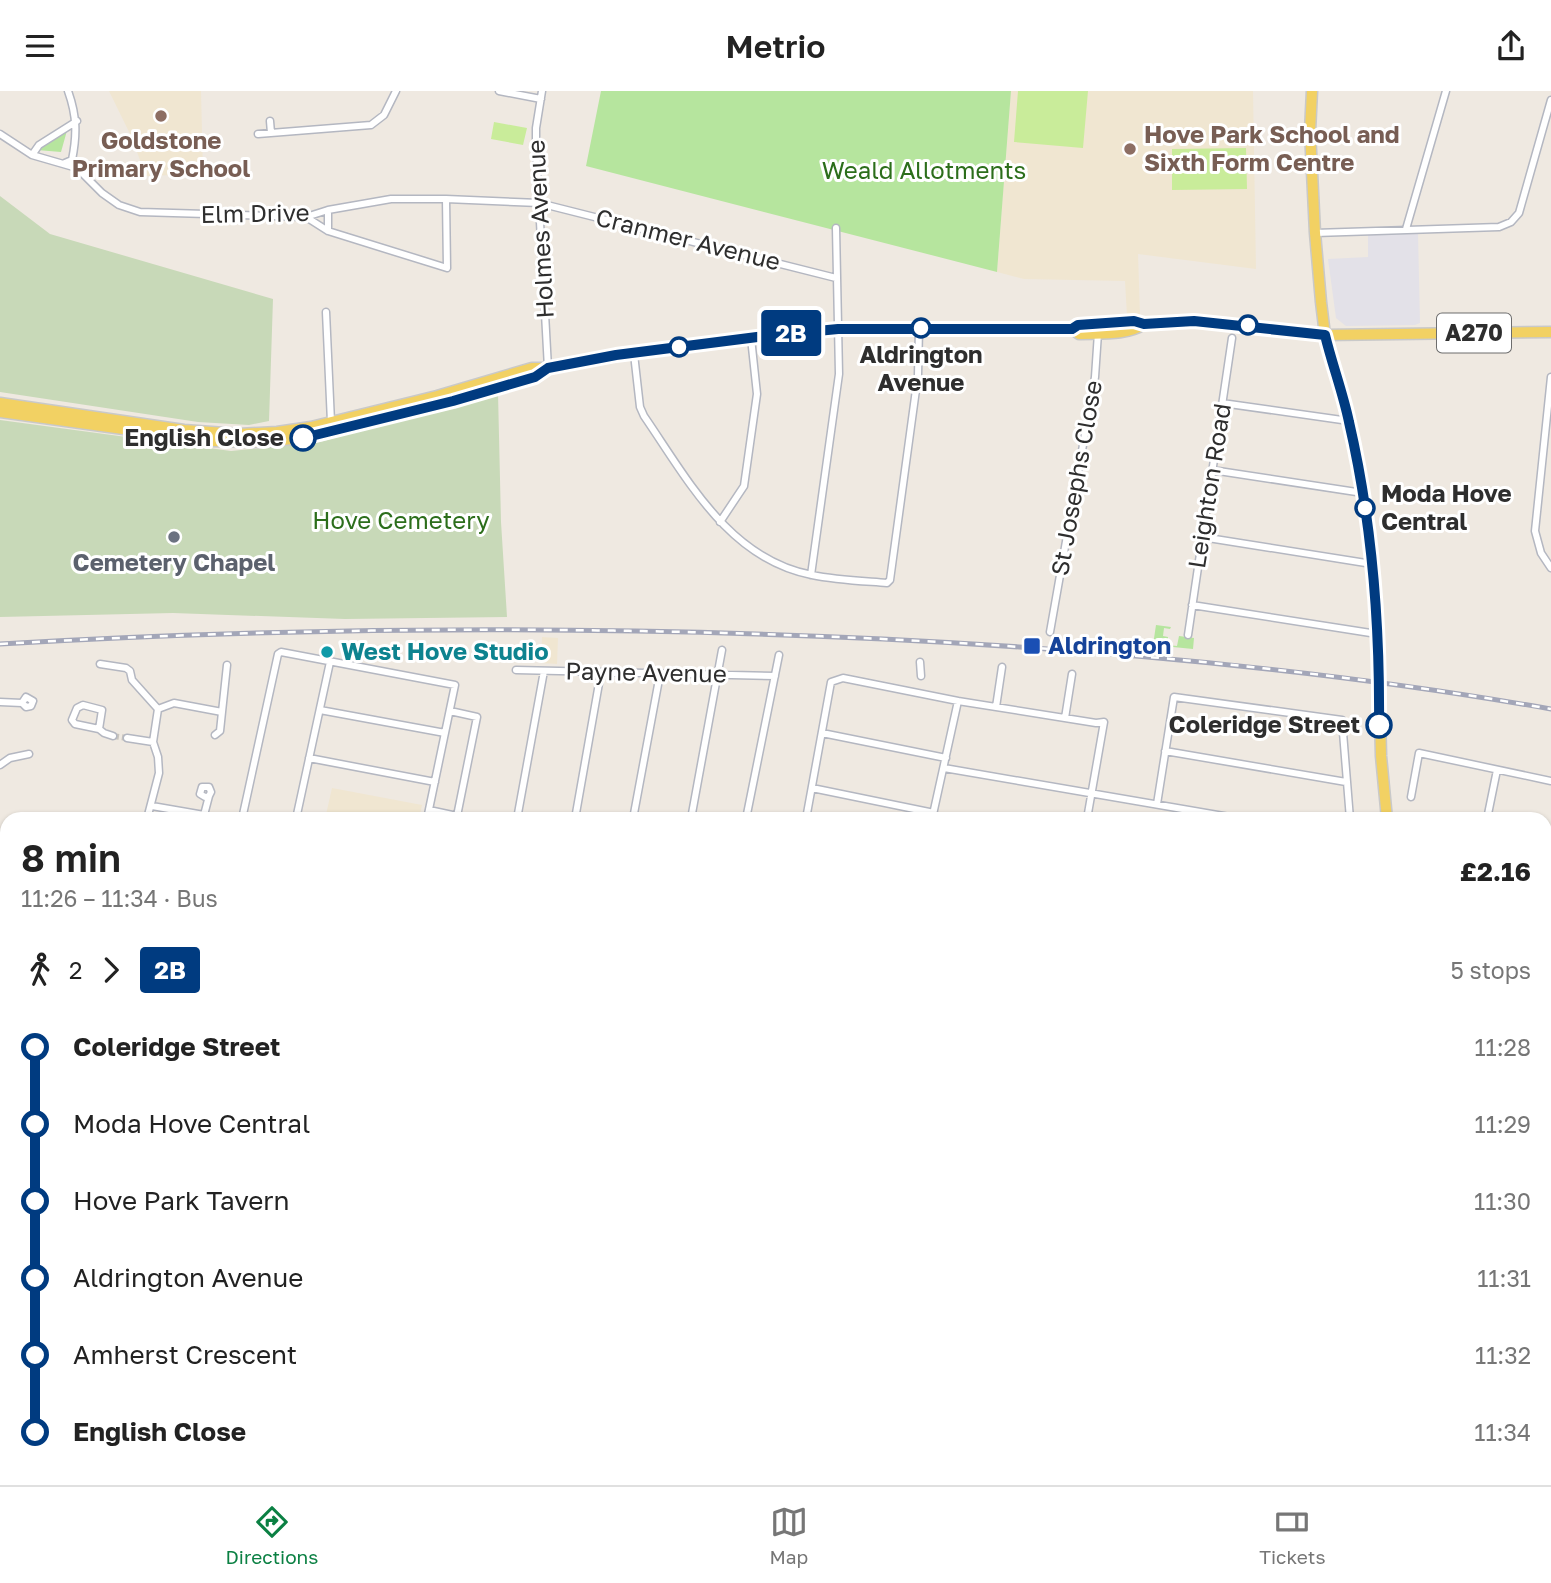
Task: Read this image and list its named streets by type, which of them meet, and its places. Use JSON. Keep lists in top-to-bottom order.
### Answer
{
  "streets": {
    "main road": ["A270"],
    "street": [
      "Elm Drive",
      "Holmes Avenue",
      "Cranmer Avenue",
      "St Josephs Close",
      "Leighton Road",
      "Payne Avenue"
    ]
  },
  "crossings": [
    ["Elm Drive", "Holmes Avenue"],
    ["Elm Drive", "Cranmer Avenue"],
    ["Holmes Avenue", "Cranmer Avenue"],
    ["Holmes Avenue", "A270"],
    ["A270", "St Josephs Close"]
  ],
  "parks": ["Weald Allotments", "Hove Cemetery"],
  "places": {
    "other": [
      "Goldstone Primary School",
      "Hove Park School and Sixth Form Centre",
      "Aldrington Avenue",
      "English Close",
      "Moda Hove Central",
      "Cemetery Chapel",
      "West Hove Studio",
      "Coleridge Street"
    ],
    "transit": ["Aldrington"]
  },
  "lines": ["bus line 2B"],
  "page": {
    "header": "Metrio",
    "on_map": "2B",
    "heading": ["8 min", "11:26 – 11:34 · Bus", "£2.16"],
    "legs": ["2", "2B", "5 stops"],
    "list": [
      {
        "name": "Coleridge Street",
        "value": "11:28"
      },
      {
        "name": "Moda Hove Central",
        "value": "11:29"
      },
      {
        "name": "Hove Park Tavern",
        "value": "11:30"
      },
      {
        "name": "Aldrington Avenue",
        "value": "11:31"
      },
      {
        "name": "Amherst Crescent",
        "value": "11:32"
      },
      {
        "name": "English Close",
        "value": "11:34"
      }
    ],
    "tabs": ["Directions", "Map", "Tickets"]
  }
}
